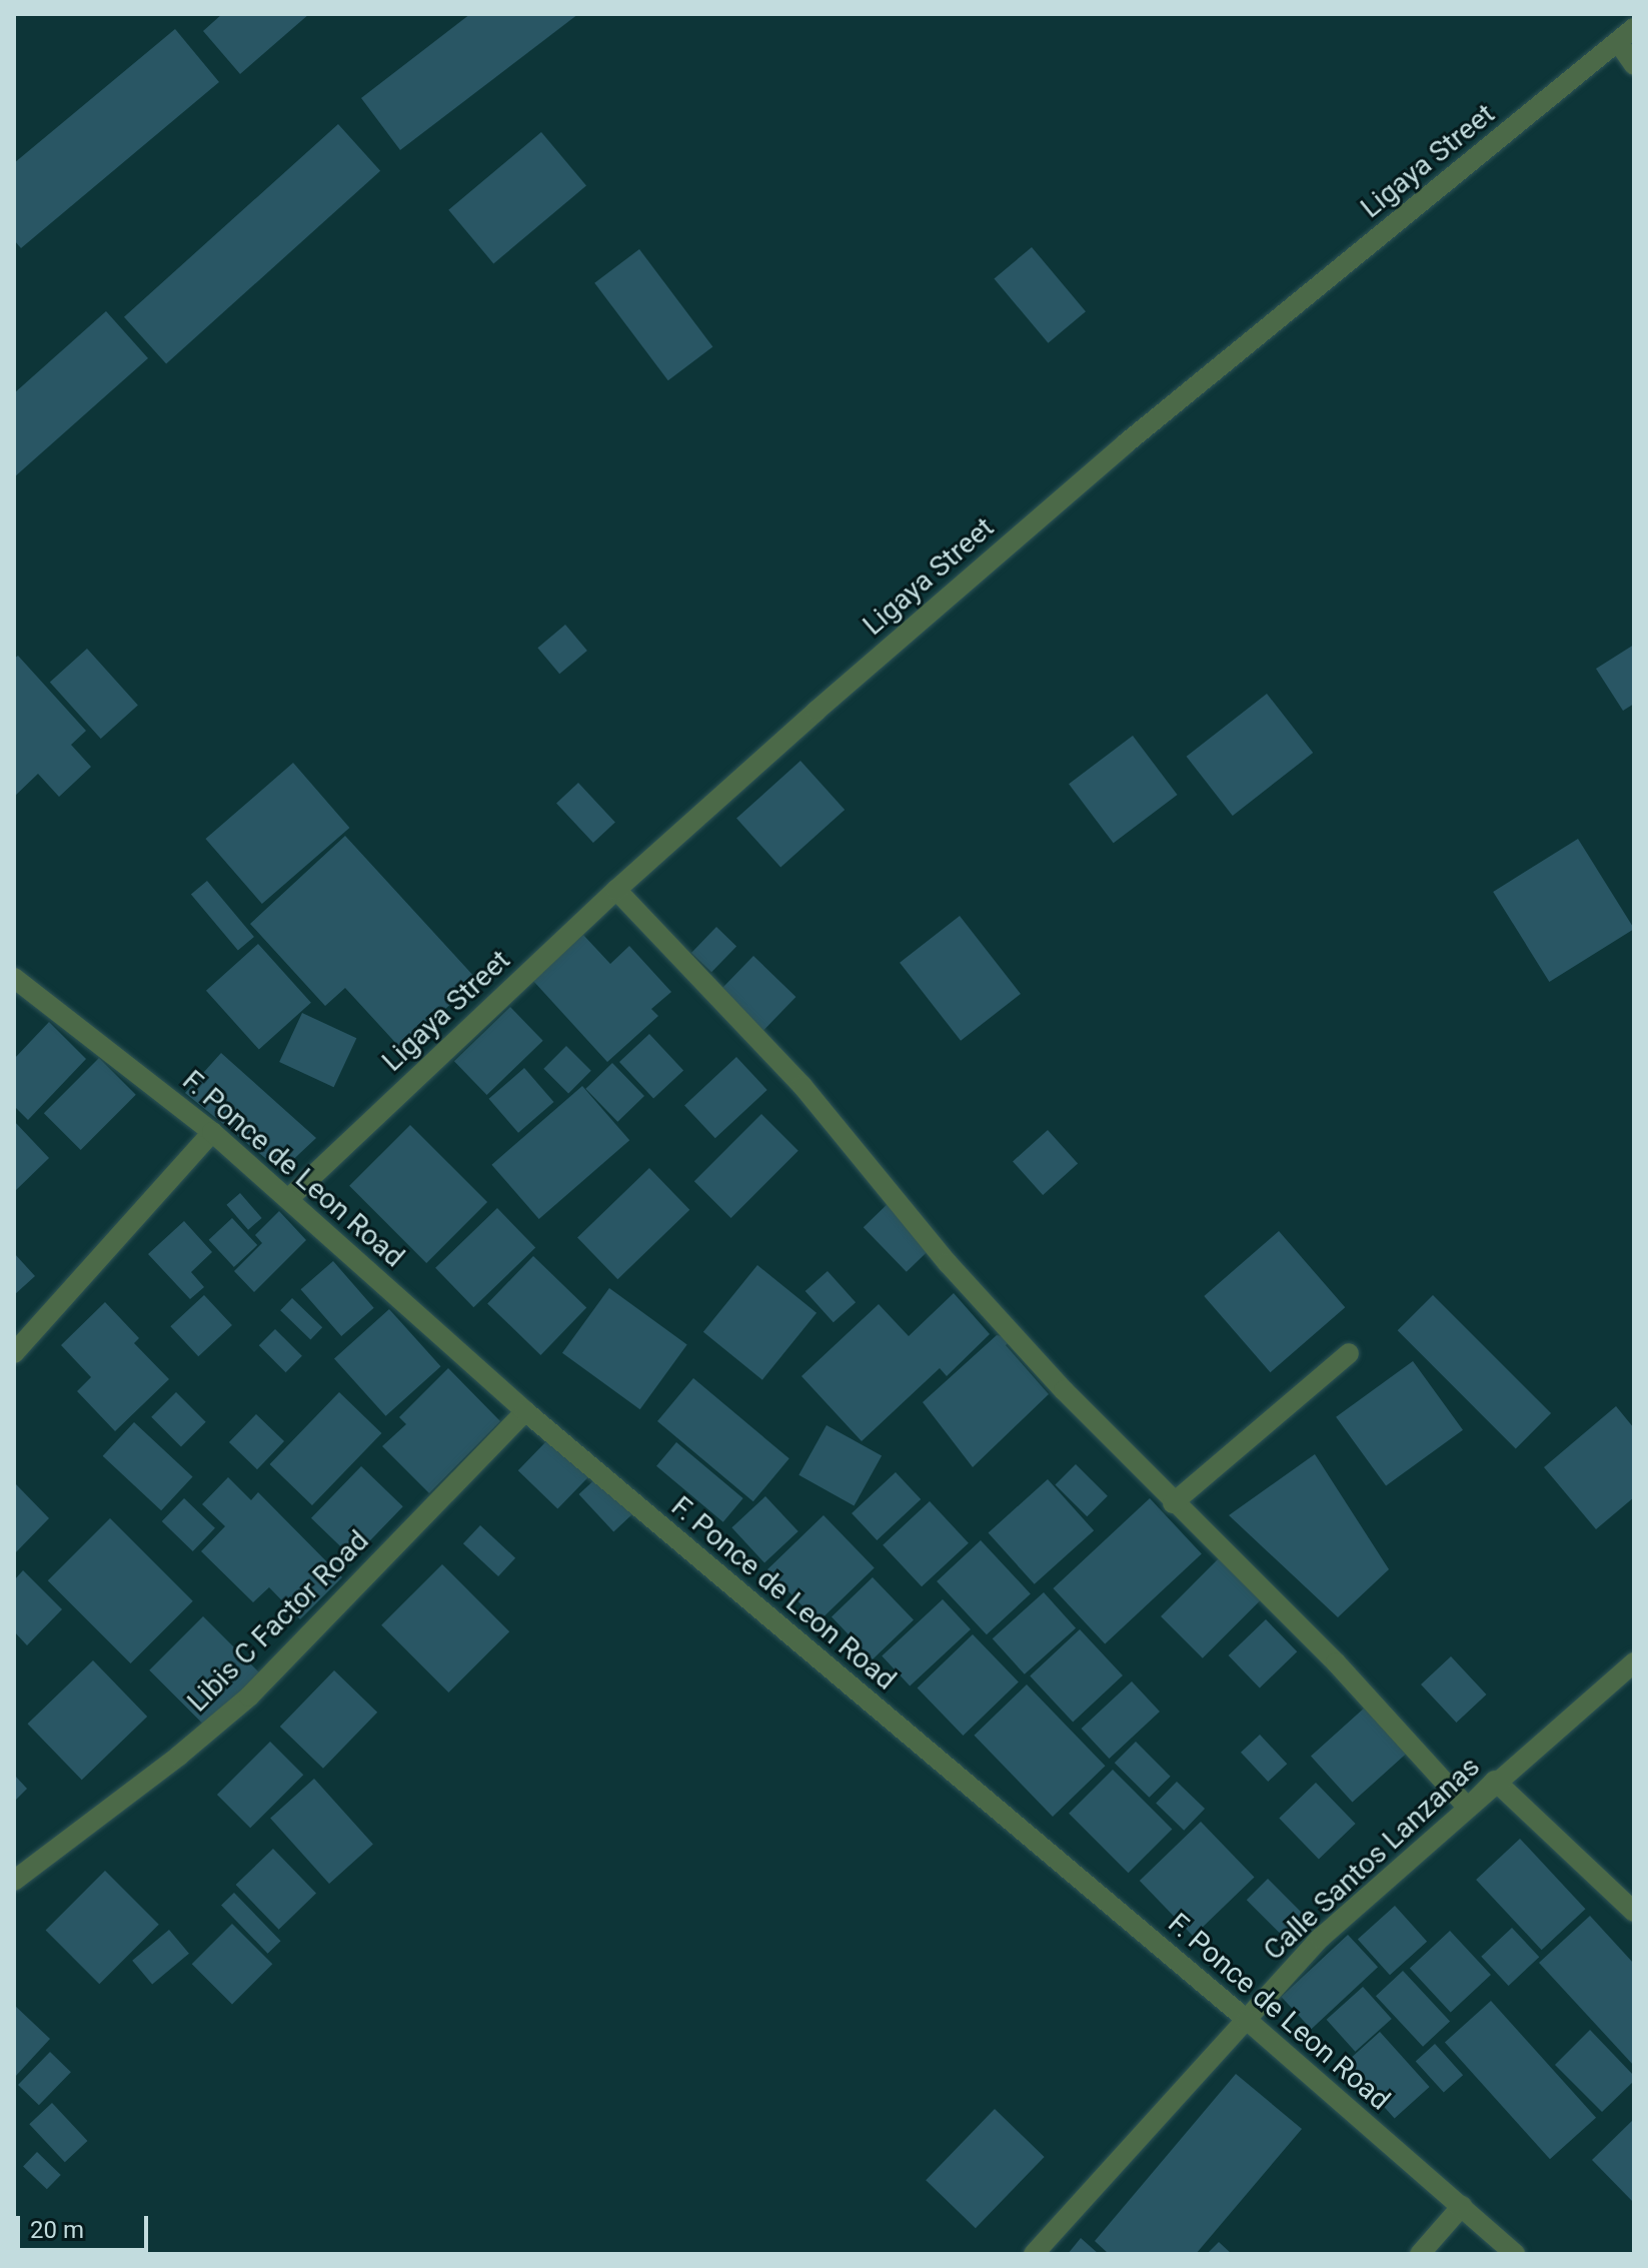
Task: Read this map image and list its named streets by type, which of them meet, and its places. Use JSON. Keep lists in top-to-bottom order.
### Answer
{
  "streets": {
    "street": [
      "Ligaya Street",
      "F. Ponce de Leon Road",
      "Libis C Factor Road",
      "Calle Santos Lanzanas"
    ]
  },
  "crossings": [
    ["Ligaya Street", "F. Ponce de Leon Road"],
    ["F. Ponce de Leon Road", "Libis C Factor Road"],
    ["F. Ponce de Leon Road", "Calle Santos Lanzanas"]
  ],
  "scale_bar": "20 m"
}
